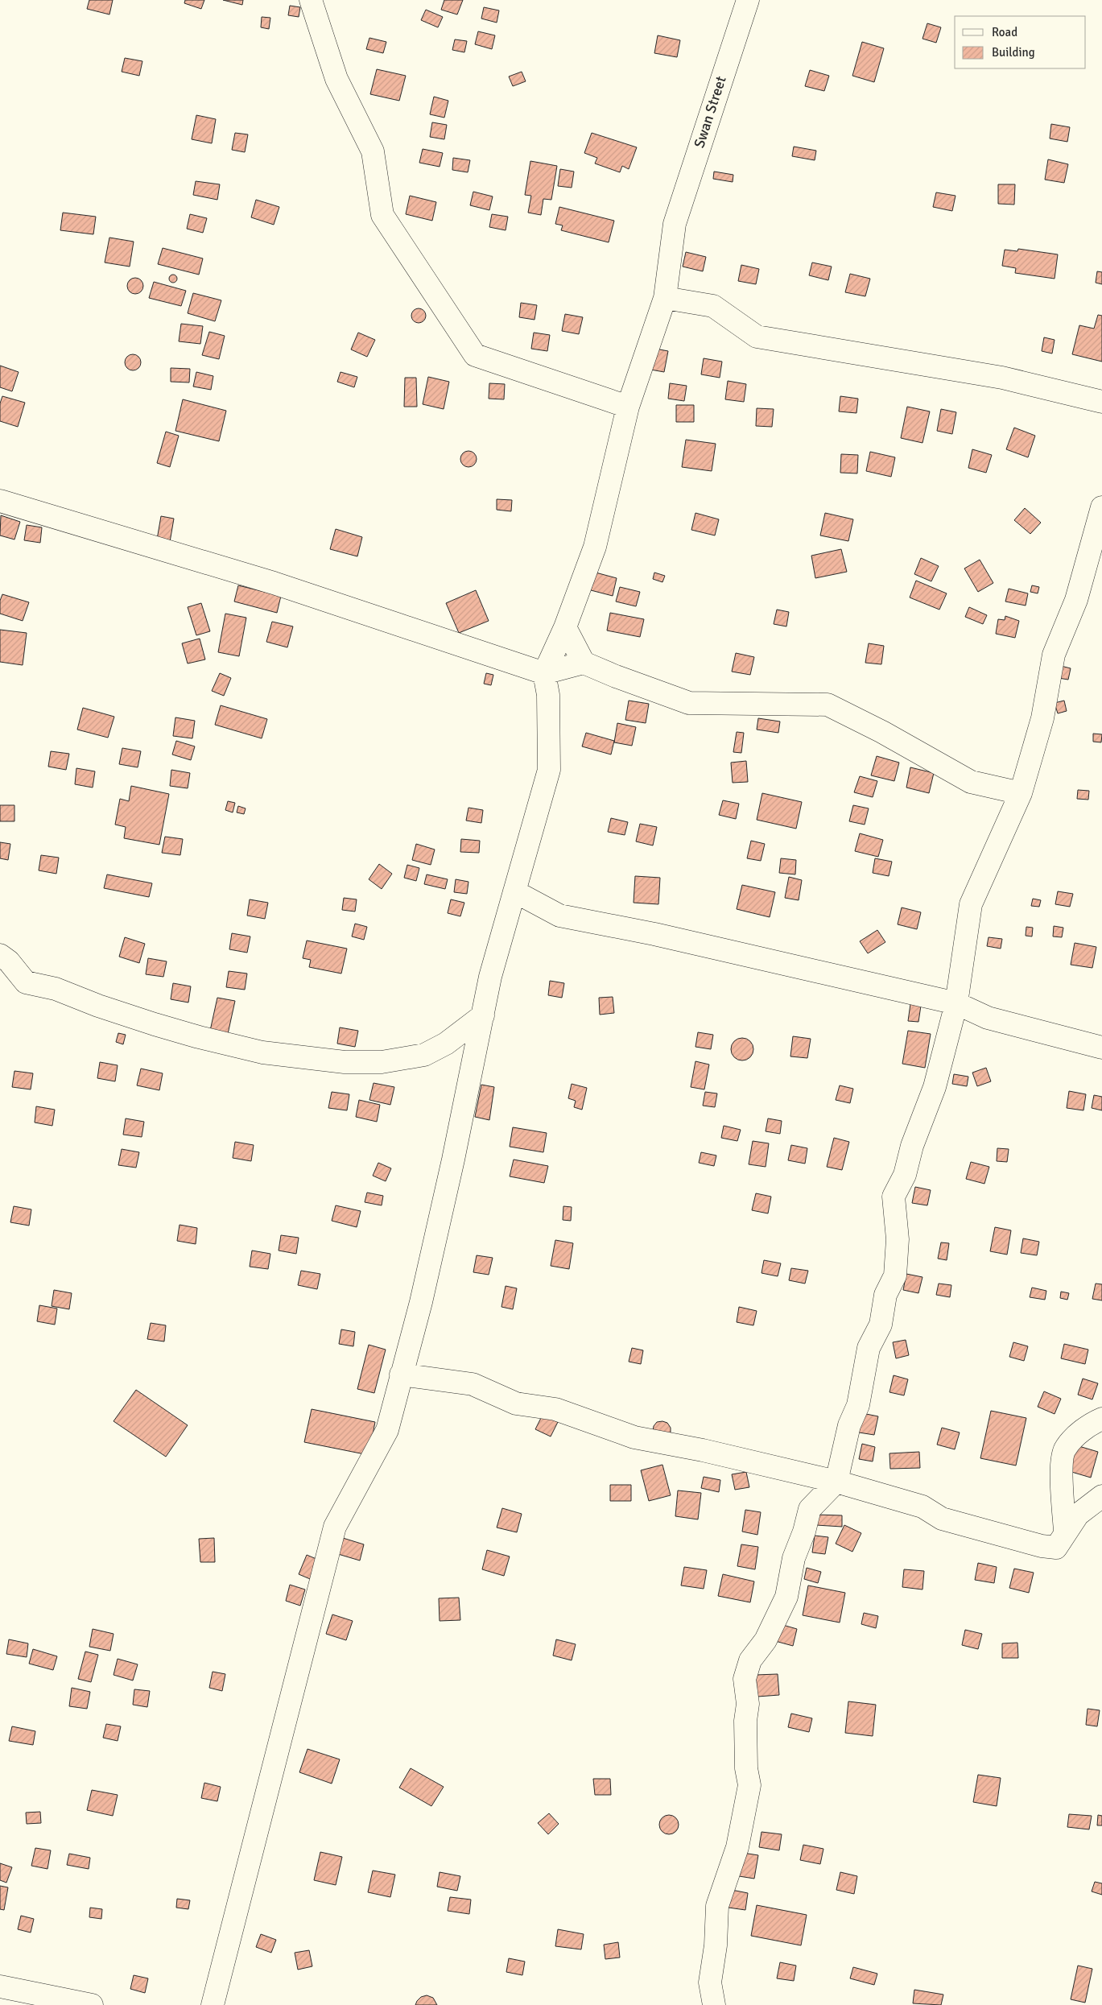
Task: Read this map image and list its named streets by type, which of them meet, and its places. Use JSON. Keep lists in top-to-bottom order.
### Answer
{
  "streets": {
    "street": ["Swan Street"]
  },
  "legend": ["Road", "Building"]
}
